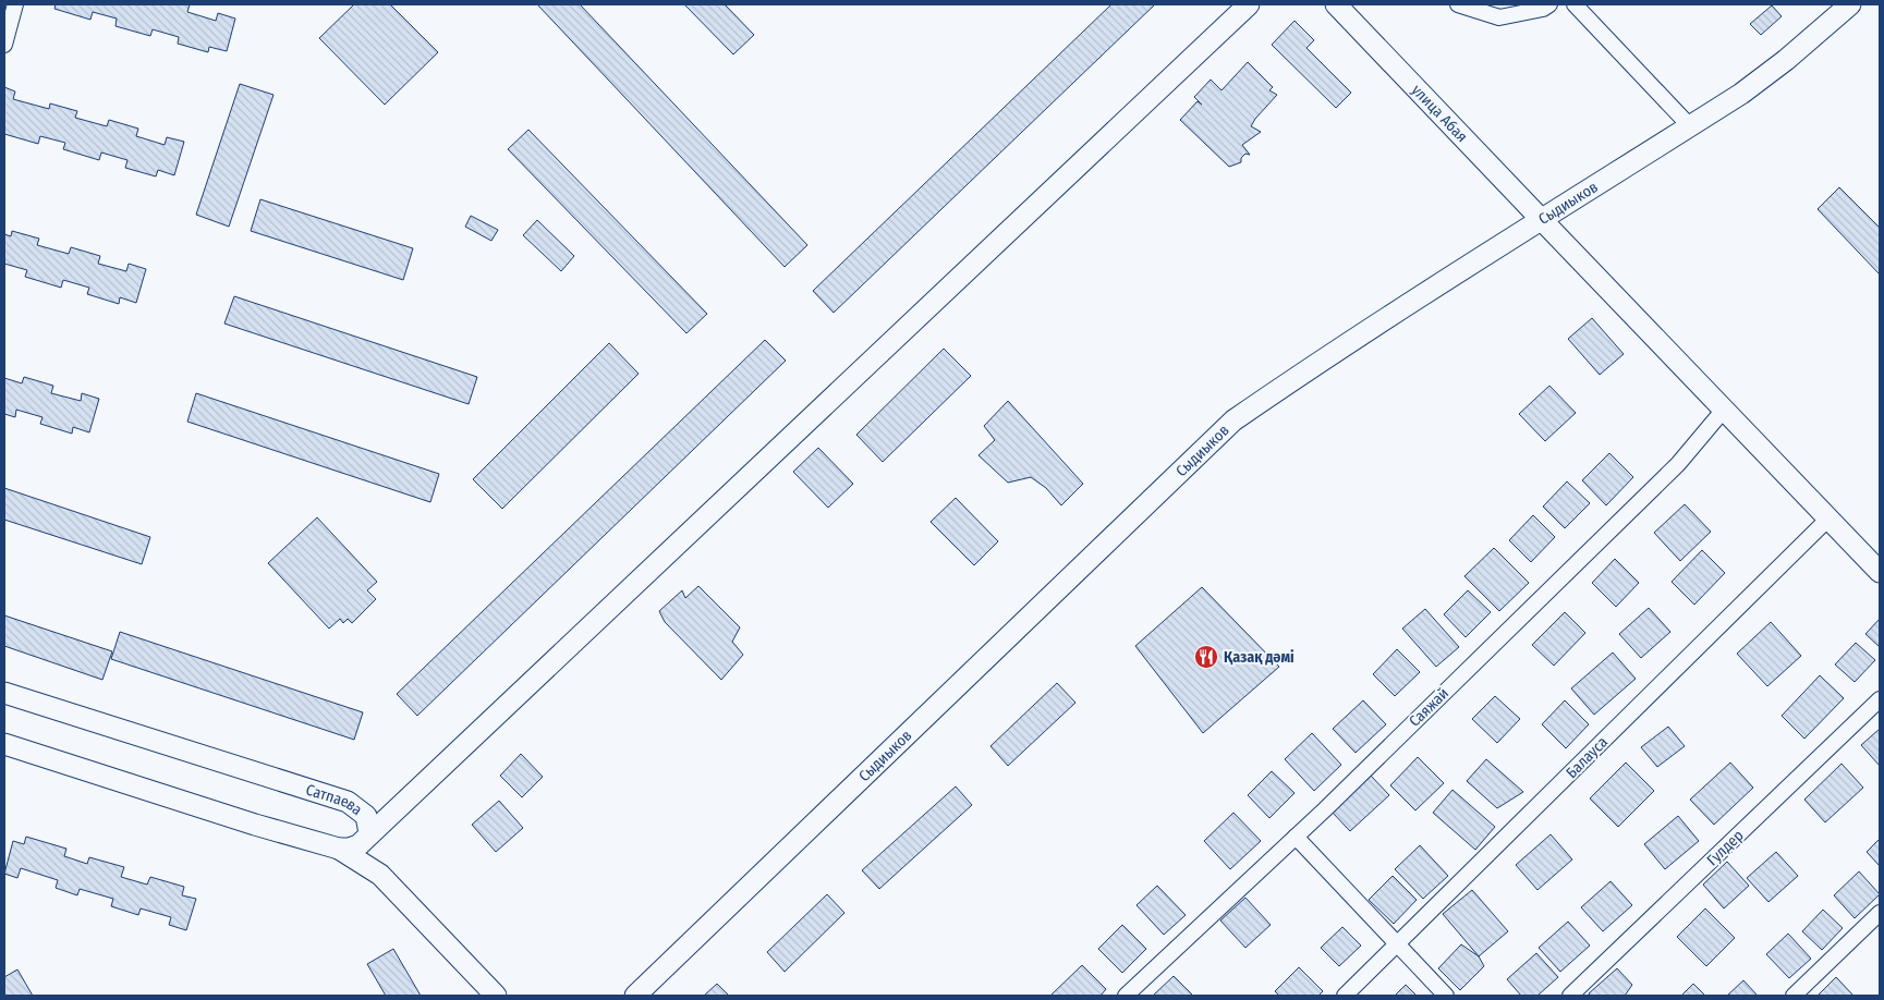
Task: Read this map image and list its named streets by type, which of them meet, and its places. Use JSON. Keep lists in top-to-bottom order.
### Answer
{
  "streets": {
    "street": [
      "улица Абая",
      "Сыдиыков",
      "Саяжай",
      "Балауса",
      "Сатпаева",
      "Гулдер"
    ]
  },
  "crossings": [
    ["улица Абая", "Сыдиыков"],
    ["улица Абая", "Саяжай"],
    ["улица Абая", "Балауса"]
  ],
  "places": {
    "restaurant": ["Қазақ дәмі"]
  }
}
